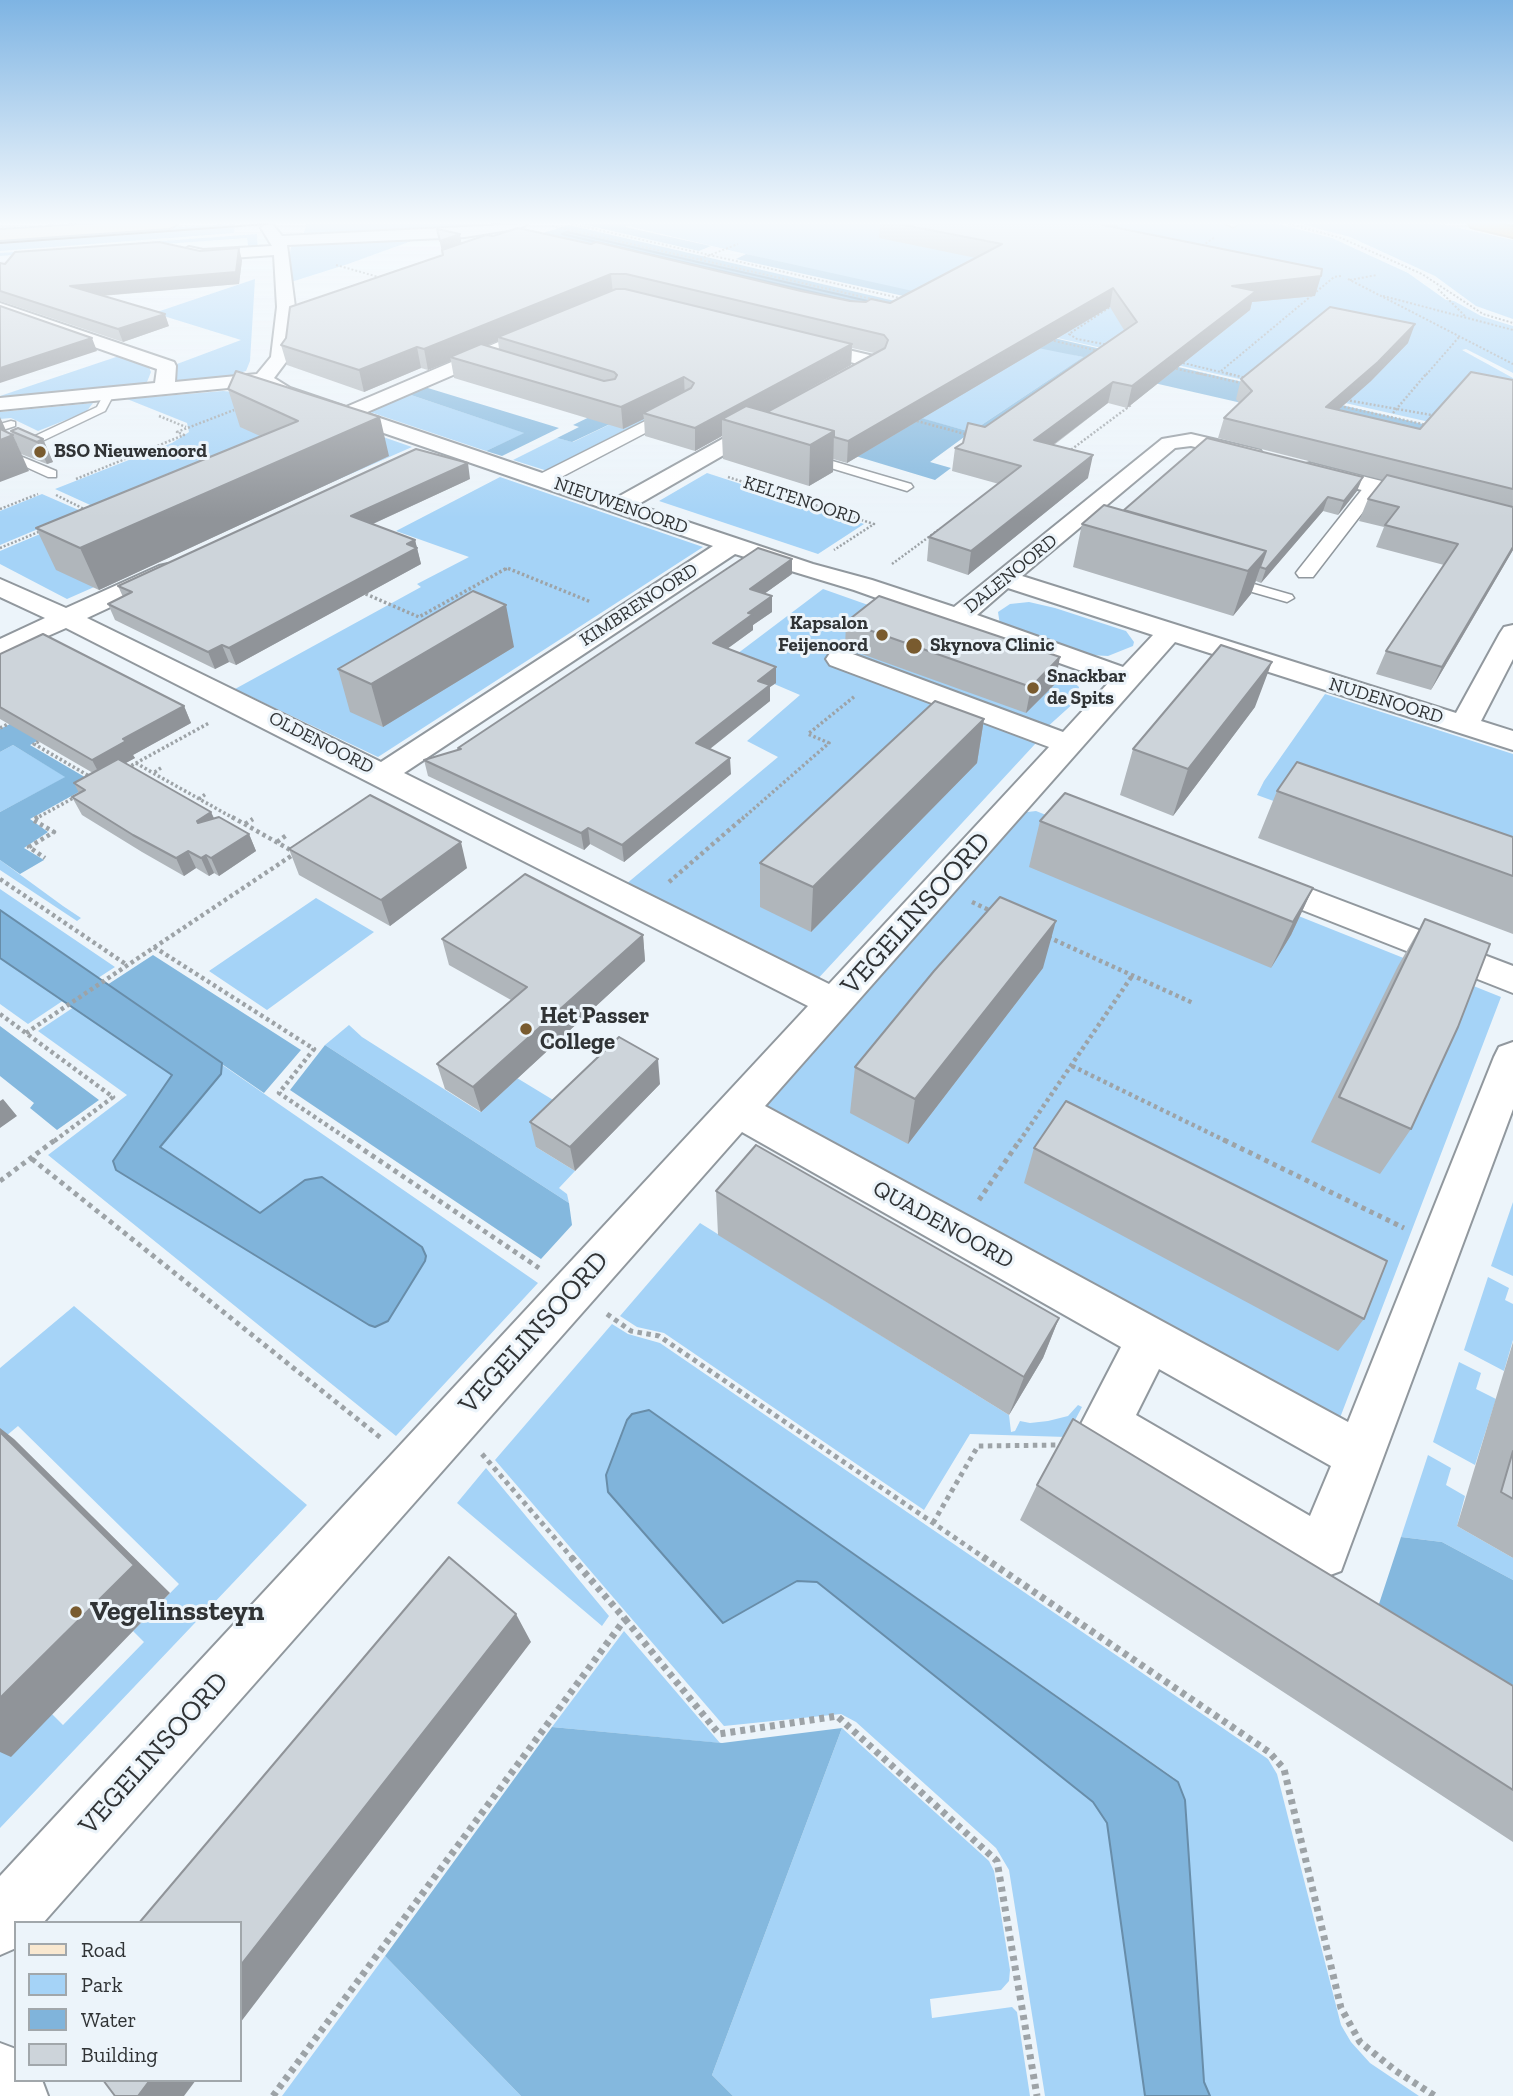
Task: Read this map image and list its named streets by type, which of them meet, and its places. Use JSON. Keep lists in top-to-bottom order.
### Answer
{
  "streets": {
    "street": [
      "KELTENOORD",
      "NIEUWENOORD",
      "DALENOORD",
      "KIMBRENOORD",
      "NUDENOORD",
      "OLDENOORD",
      "VEGELINSOORD",
      "QUADENOORD"
    ]
  },
  "crossings": [
    ["KELTENOORD", "NIEUWENOORD"],
    ["NIEUWENOORD", "DALENOORD"],
    ["NIEUWENOORD", "KIMBRENOORD"],
    ["NIEUWENOORD", "VEGELINSOORD"],
    ["KIMBRENOORD", "OLDENOORD"],
    ["NUDENOORD", "VEGELINSOORD"],
    ["OLDENOORD", "VEGELINSOORD"],
    ["VEGELINSOORD", "QUADENOORD"]
  ],
  "places": [
    "BSO Nieuwenoord",
    "Kapsalon Feijenoord",
    "Skynova Clinic",
    "Snackbar de Spits",
    "Het Passer College",
    "Vegelinssteyn"
  ],
  "legend": [
    "Road",
    "Park",
    "Water",
    "Building"
  ]
}
